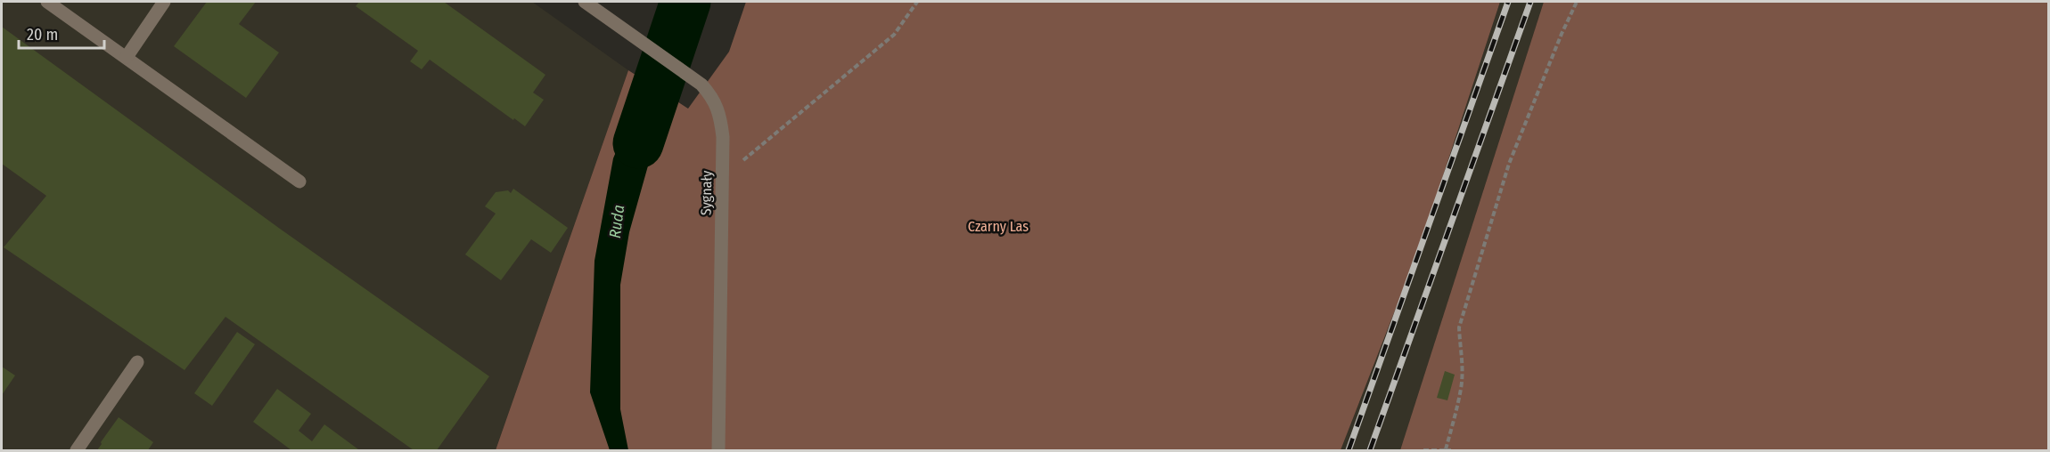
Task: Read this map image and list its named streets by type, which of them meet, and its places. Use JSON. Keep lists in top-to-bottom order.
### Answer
{
  "streets": {
    "street": ["Sygnały"]
  },
  "water": ["Ruda"],
  "parks": ["Czarny Las"],
  "scale_bar": "20 m"
}
